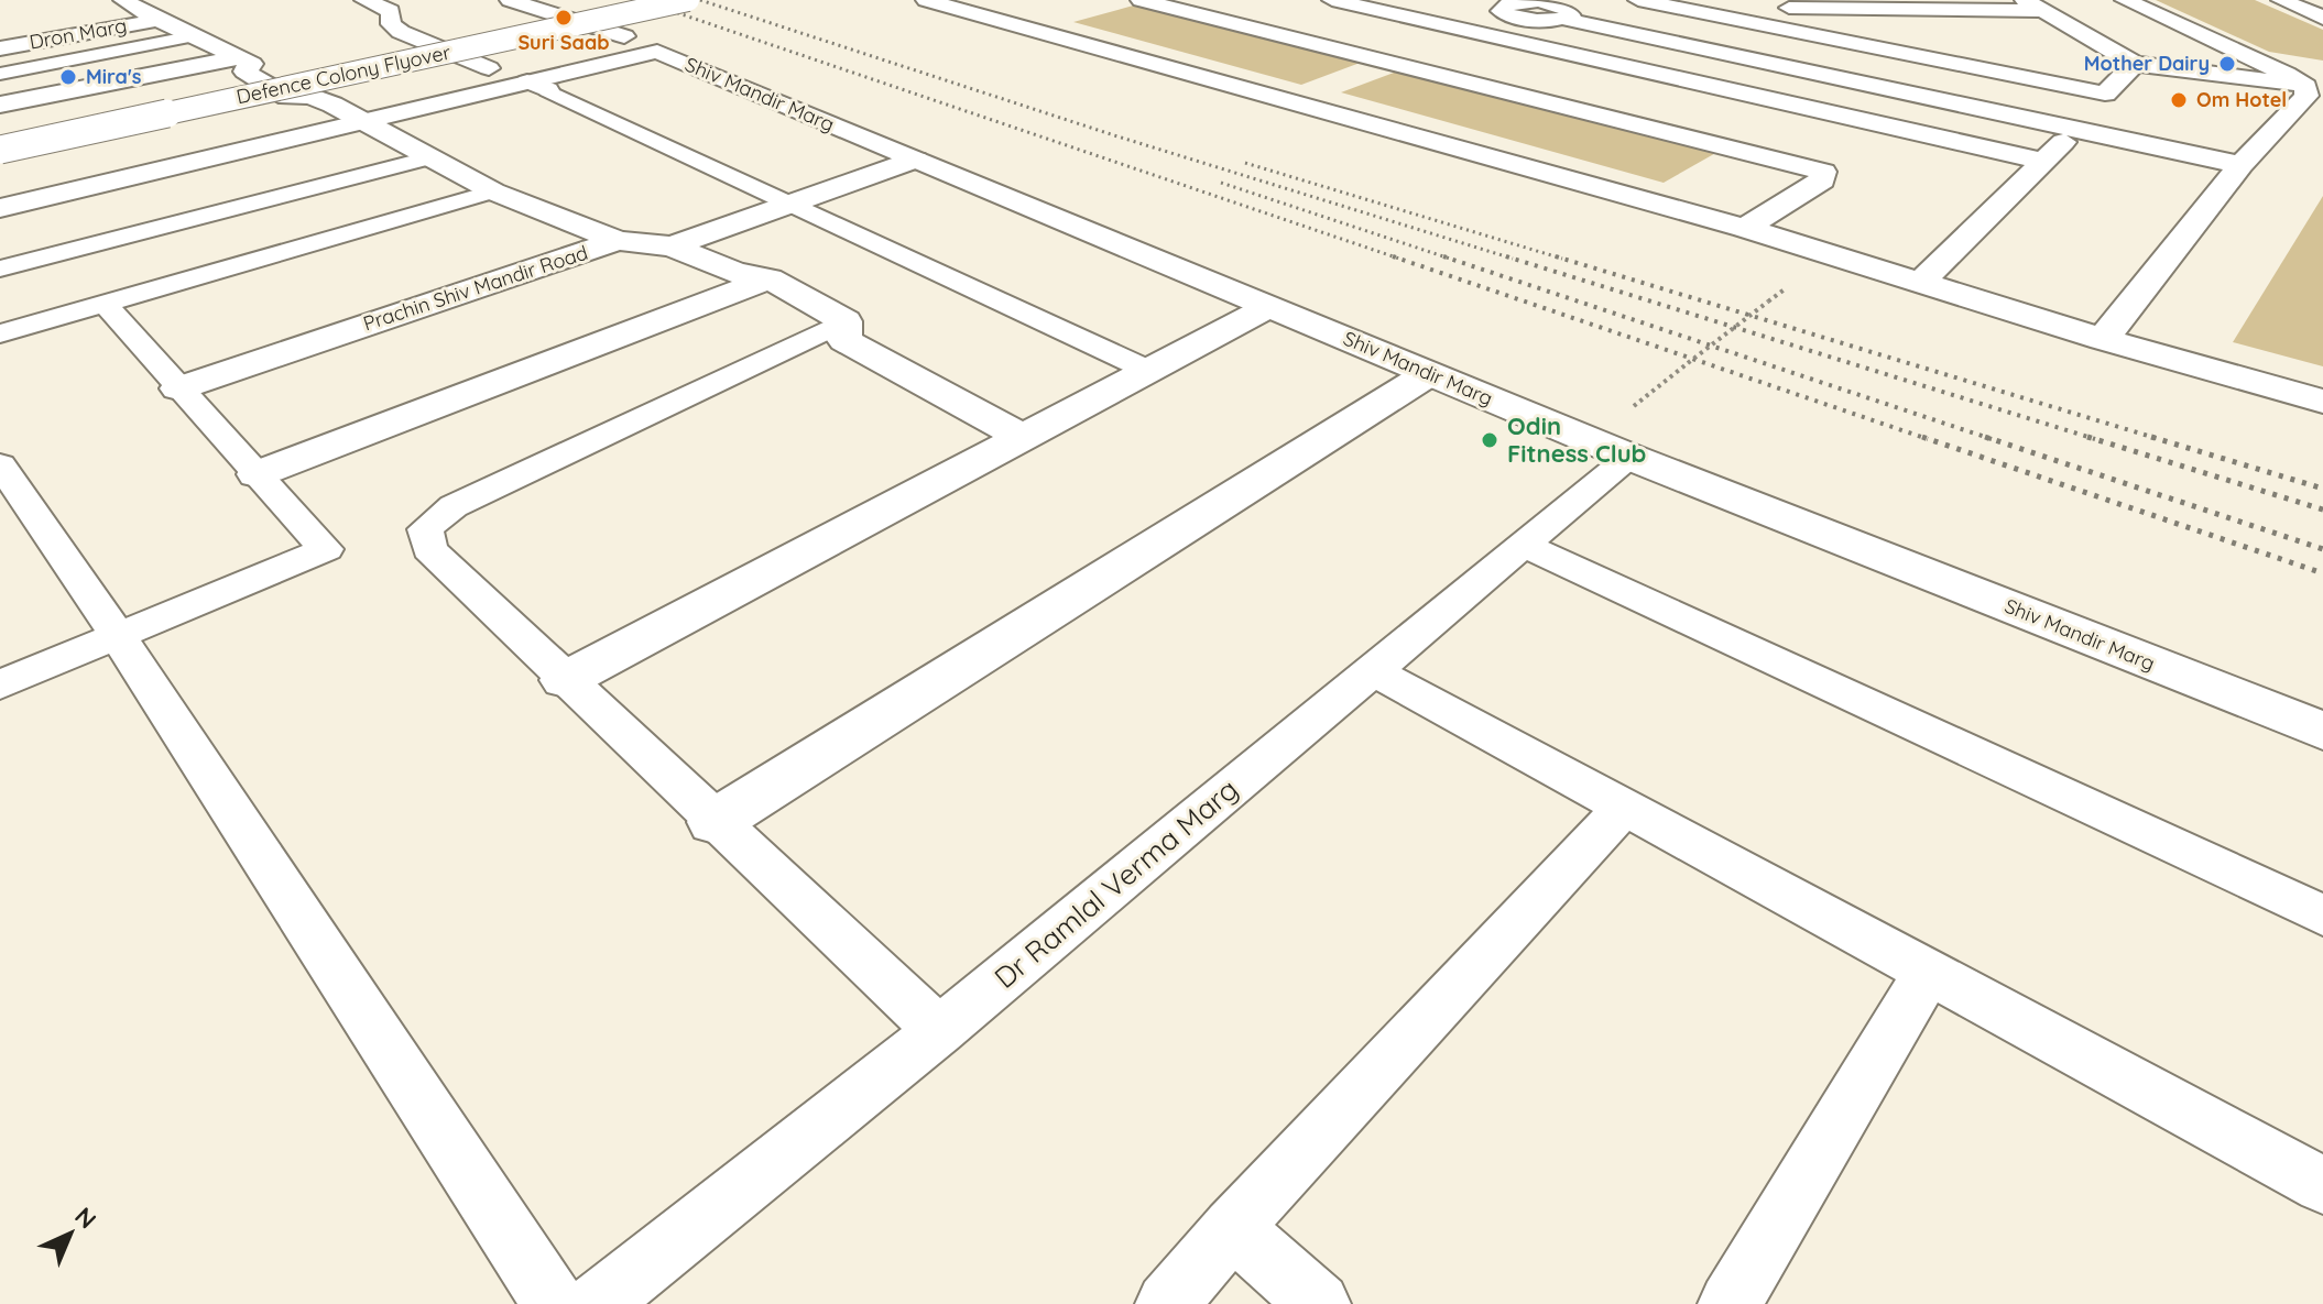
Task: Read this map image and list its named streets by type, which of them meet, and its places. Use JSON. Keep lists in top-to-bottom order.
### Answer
{
  "streets": {
    "street": [
      "Dron Marg",
      "Defence Colony Flyover",
      "Shiv Mandir Marg",
      "Prachin Shiv Mandir Road"
    ],
    "lane": ["Dr Ramlal Verma Marg"]
  },
  "crossings": [
    ["Shiv Mandir Marg", "Dr Ramlal Verma Marg"]
  ],
  "places": [
    "Suri Saab",
    "Mother Dairy",
    "Mira's",
    "Om Hotel",
    "Odin Fitness Club"
  ],
  "north": "top right"
}
